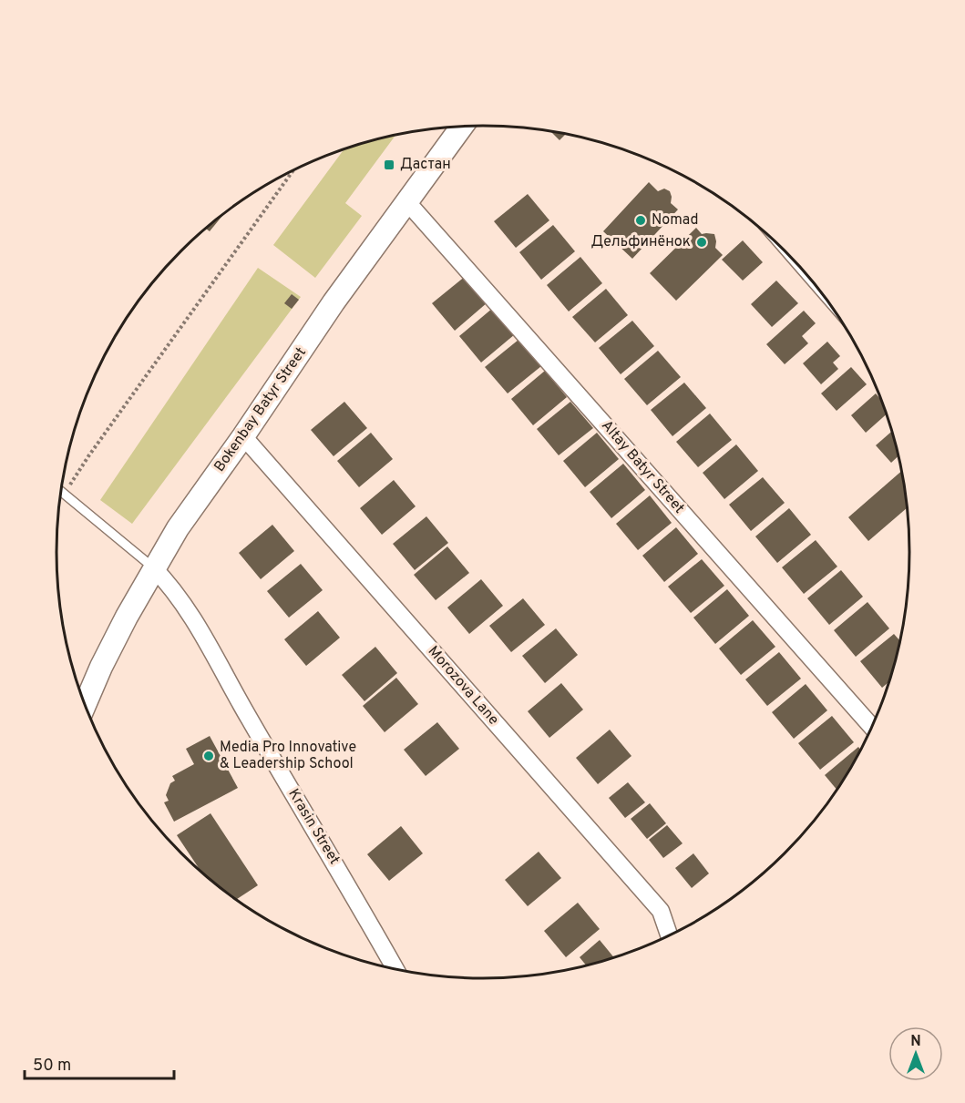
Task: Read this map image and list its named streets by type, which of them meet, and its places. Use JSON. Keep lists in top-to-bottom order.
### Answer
{
  "streets": {
    "main road": ["Bokenbay Batyr Street"],
    "street": ["Altay Batyr Street", "Morozova Lane", "Krasin Street"]
  },
  "crossings": [
    ["Bokenbay Batyr Street", "Altay Batyr Street"],
    ["Bokenbay Batyr Street", "Morozova Lane"],
    ["Bokenbay Batyr Street", "Krasin Street"]
  ],
  "places": {
    "transit": ["Дастан"],
    "other": ["Nomad", "Дельфинёнок", "Media Pro Innovative & Leadership School"]
  },
  "scale_bar": "50 m",
  "north": "top"
}
